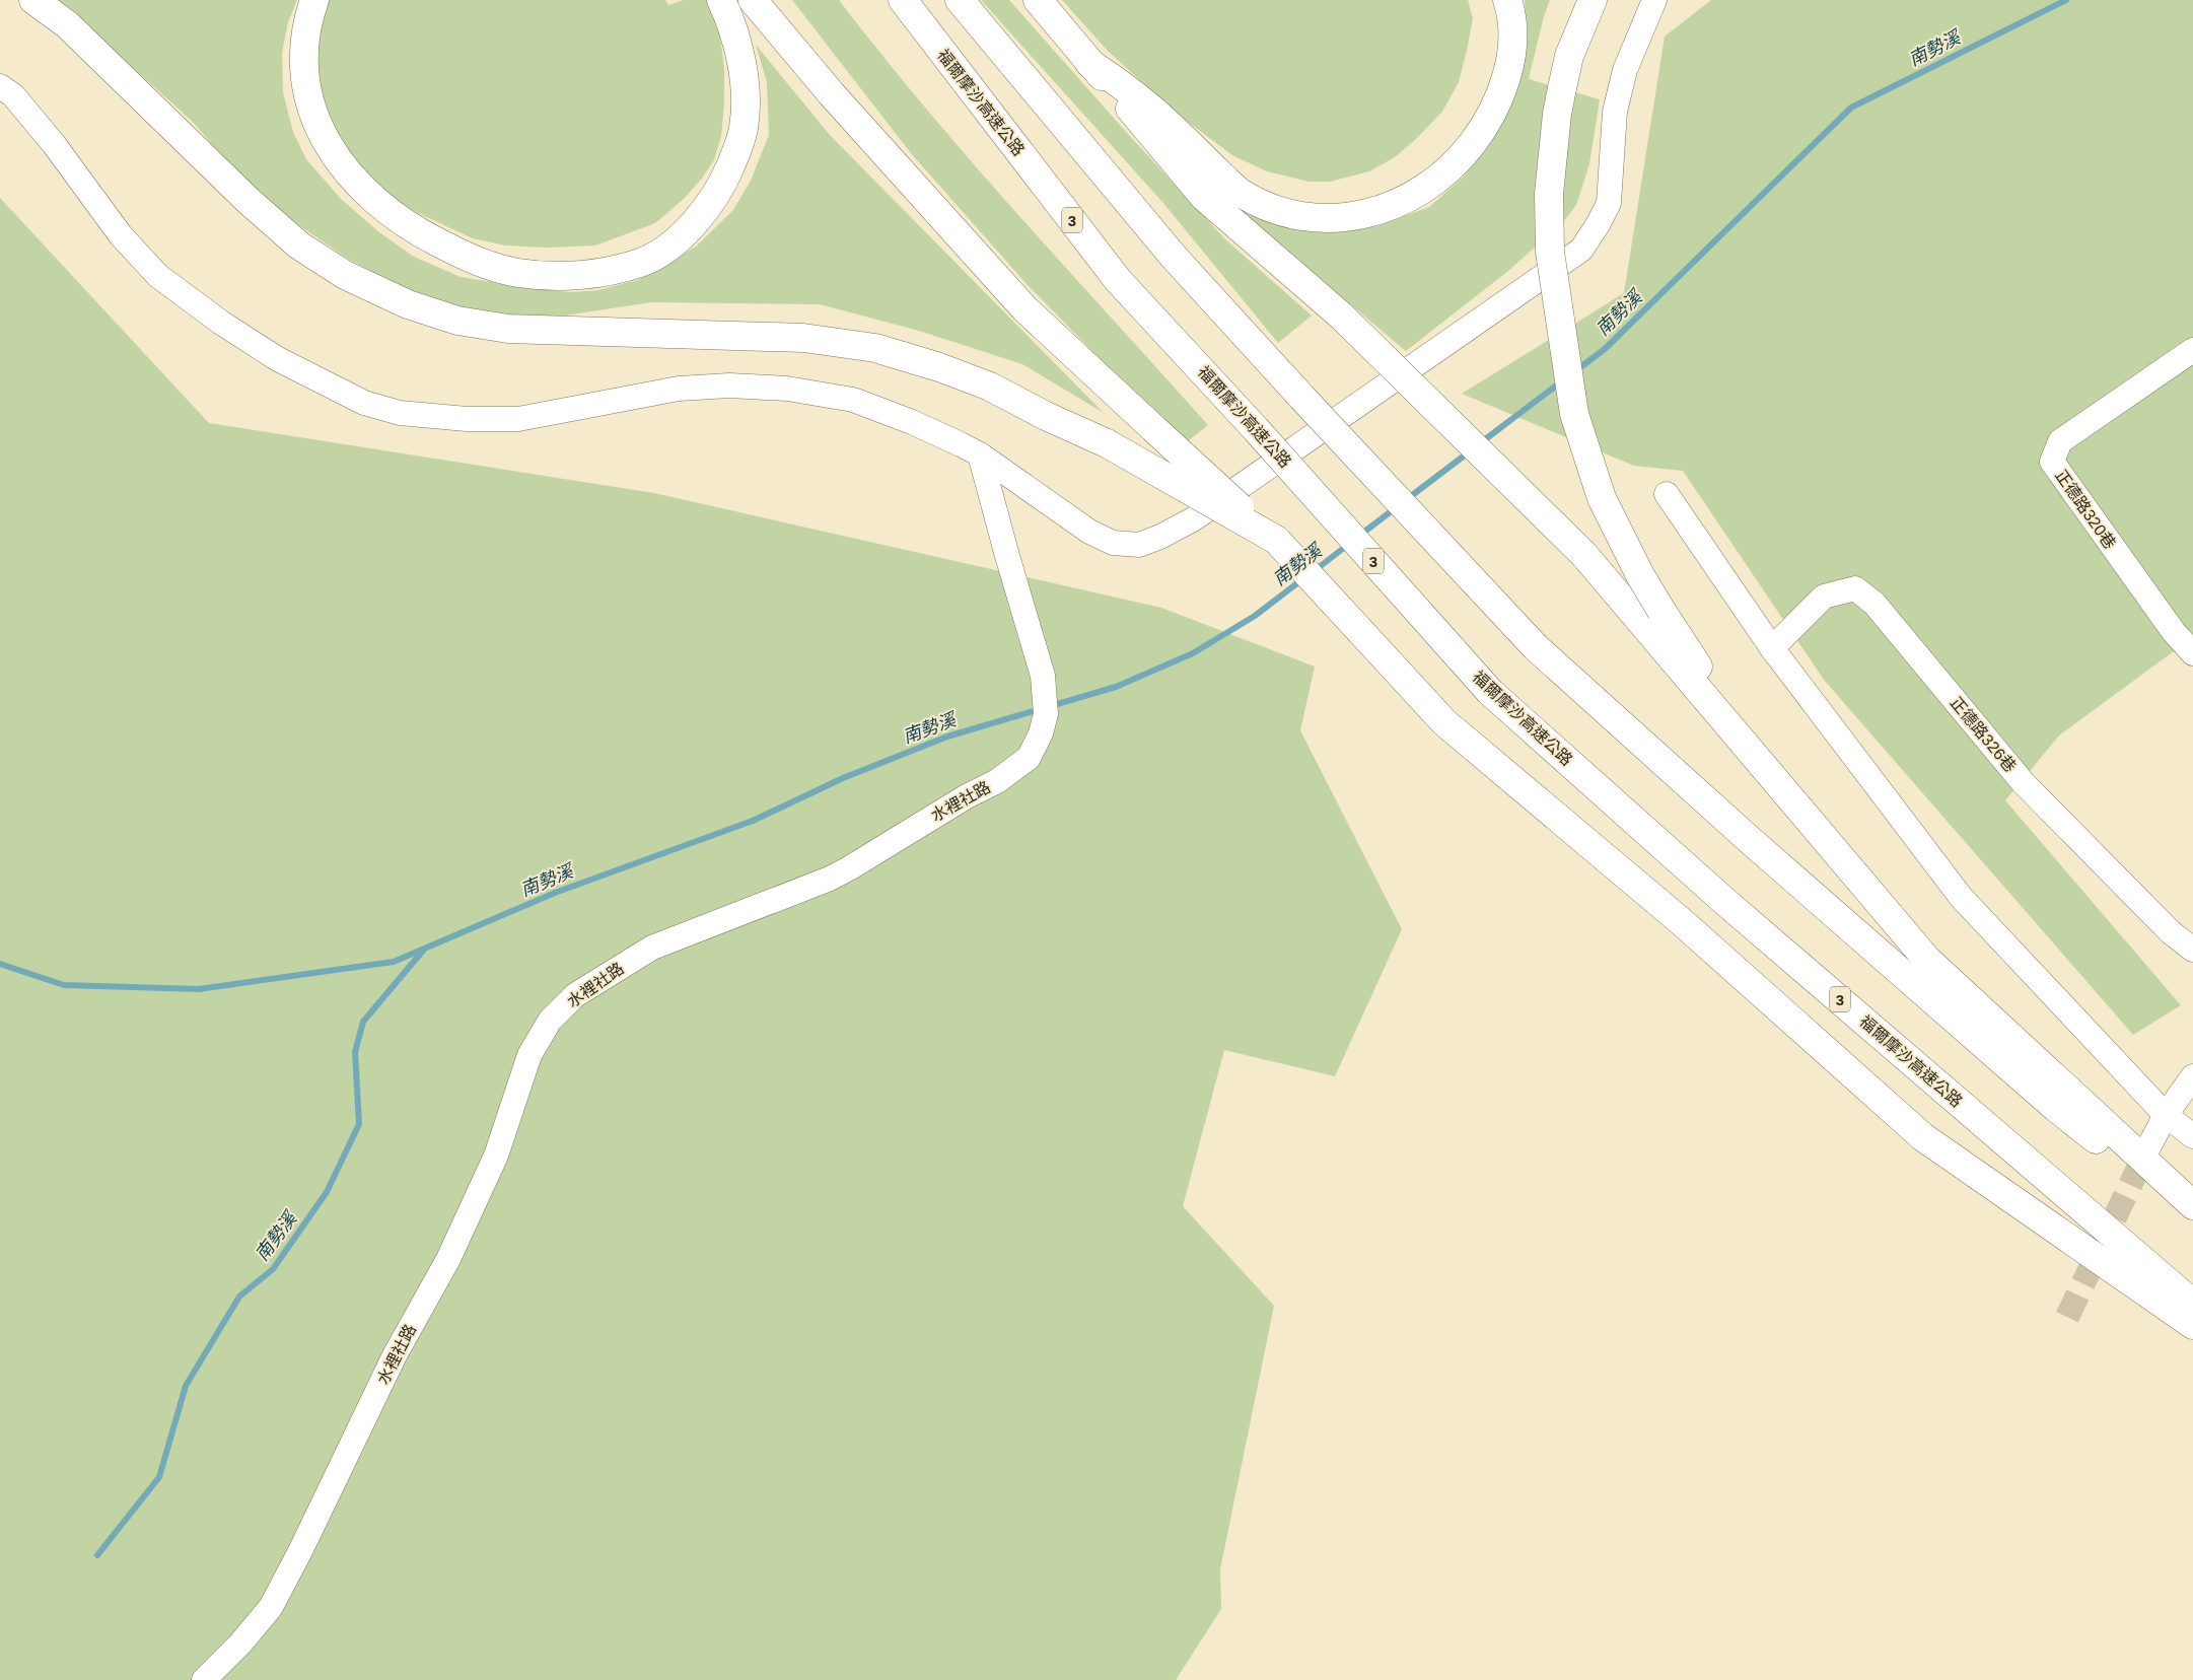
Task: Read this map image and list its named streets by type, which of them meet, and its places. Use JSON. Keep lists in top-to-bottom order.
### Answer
{
  "streets": {
    "highway": ["福爾摩沙高速公路", "3"],
    "street": ["正德路320巷", "正德路326巷", "水裡社路"]
  },
  "water": ["南勢溪"]
}
